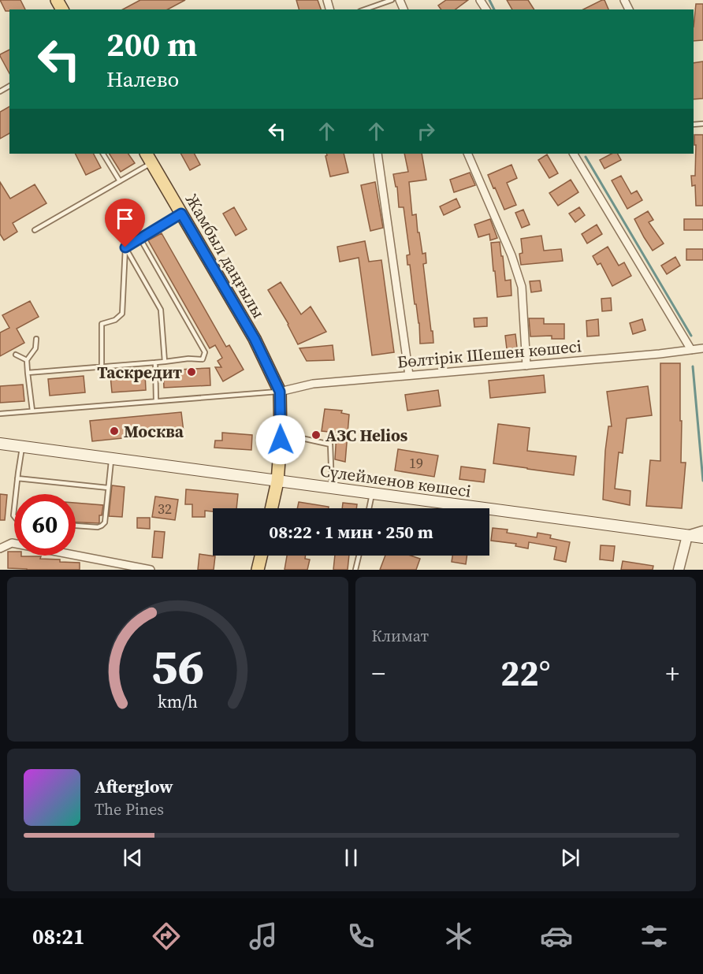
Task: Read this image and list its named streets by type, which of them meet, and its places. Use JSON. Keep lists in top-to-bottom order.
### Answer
{
  "streets": {
    "main road": ["Жамбыл даңғылы", "Сүлейменов көшесі"],
    "street": ["Бөлтірік Шешен көшесі"]
  },
  "crossings": [
    ["Жамбыл даңғылы", "Бөлтірік Шешен көшесі"],
    ["Жамбыл даңғылы", "Сүлейменов көшесі"]
  ],
  "places": ["Таскредит", "Москва", "АЗС Helios"],
  "house_numbers": ["19", "32"],
  "page": {
    "turn": ["200 m", "Налево"],
    "limit": "60",
    "trip": "08:22 · 1 мин · 250 m",
    "tile": "Климат",
    "heat": ["−", "22°", "+"],
    "song": ["Afterglow", "The Pines"],
    "tabs": "08:21",
    "gauge": ["56", "km/h"]
  }
}
